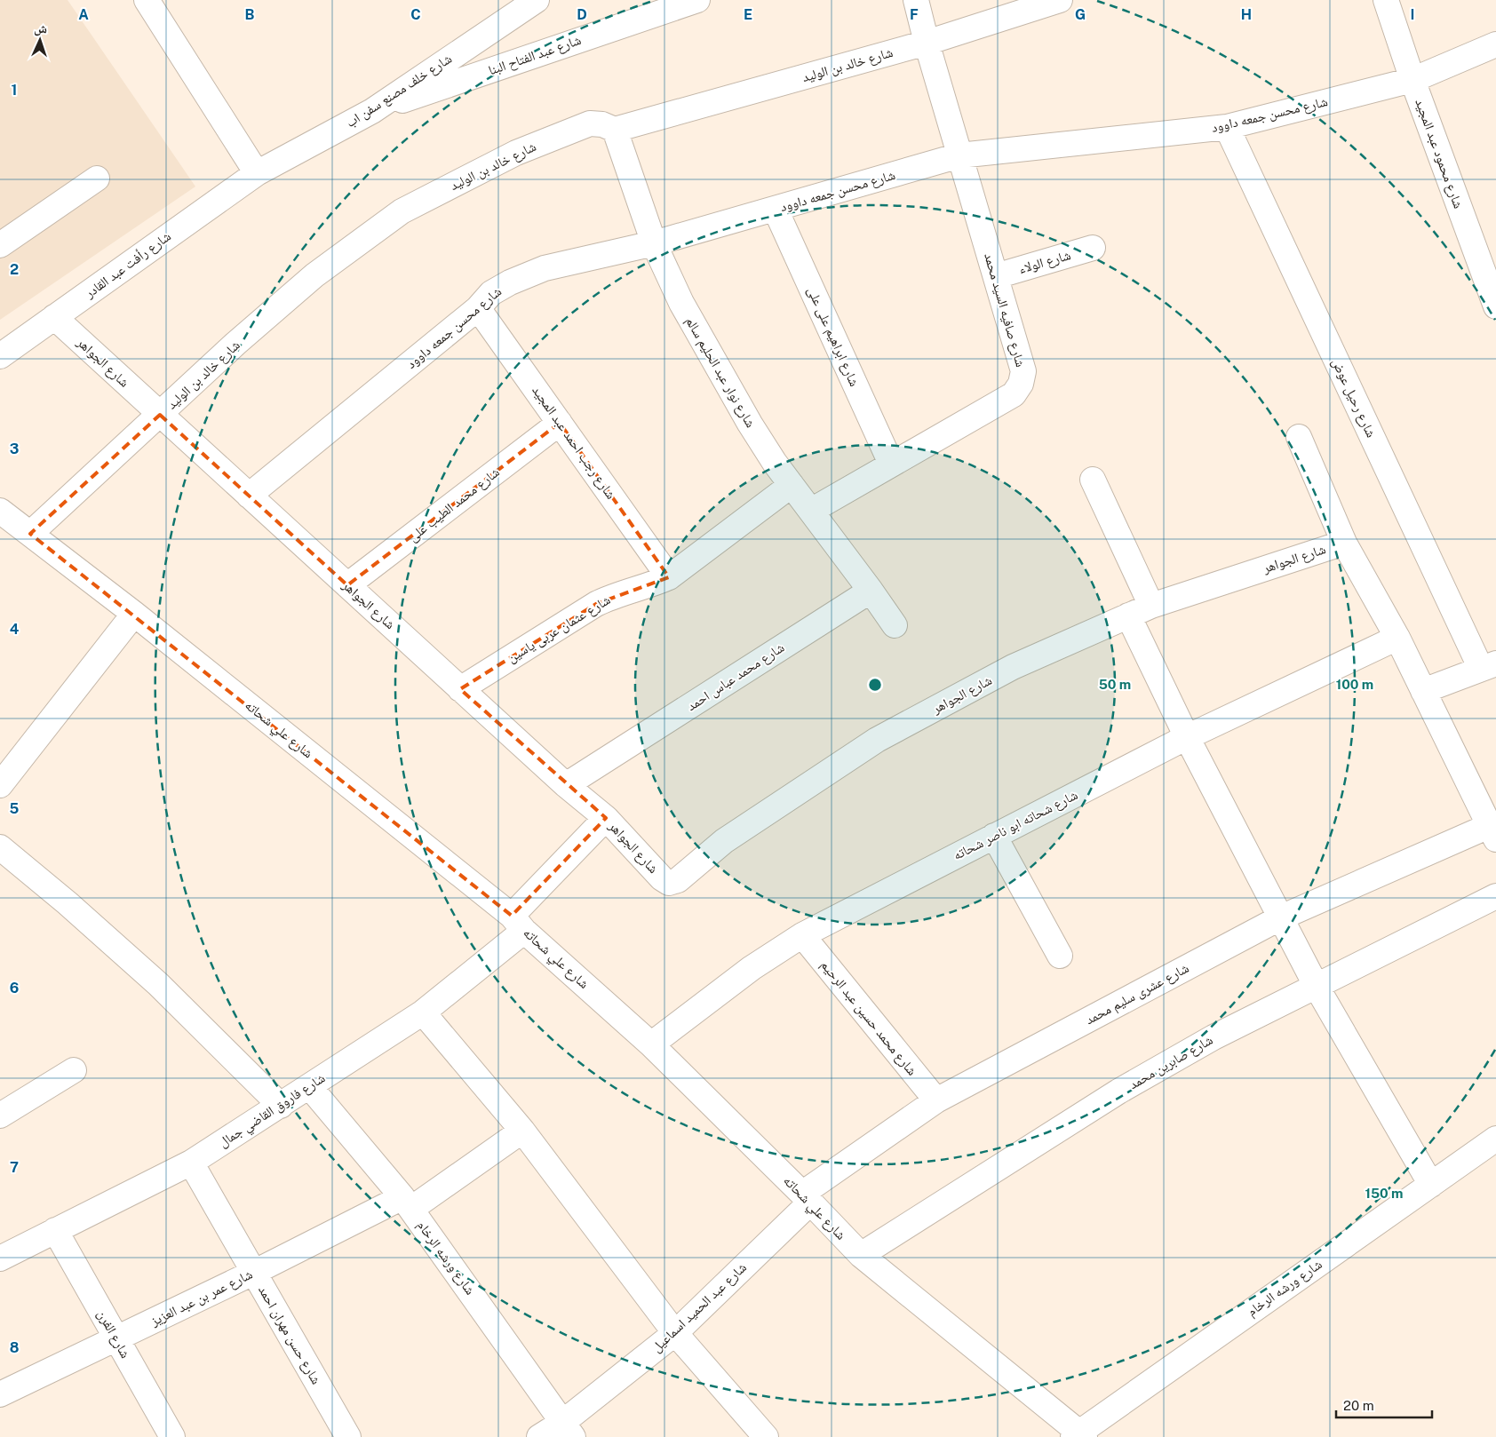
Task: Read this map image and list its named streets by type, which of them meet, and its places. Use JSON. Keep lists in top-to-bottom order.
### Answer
{
  "streets": {
    "street": [
      "شارع عبد الفتاح البنا",
      "شارع خالد بن الوليد",
      "شارع خلف مصنع سفن اب",
      "شارع محسن جمعه داوود",
      "شارع محمود عبد المجيد",
      "شارع الولاء",
      "شارع رأفت عبد القادر",
      "شارع صافيه السيد محمد",
      "شارع ابراهيم على على",
      "شارع الجواهر",
      "شارع نوار عبد الحليم سالم",
      "شارع رحيل عوض",
      "شارع رجب احمد عبد المجيد",
      "شارع محمد الطيب على",
      "شارع عثمان عربى ياسين",
      "شارع محمد عباس احمد",
      "شارع علي شحاته",
      "شارع شحاته ابو ناصر شحاته",
      "شارع عشرى سليم محمد",
      "شارع محمد حسين عبد الرحيم",
      "شارع صابرين محمد",
      "شارع فاروق القاضي جمال",
      "شارع ورشه الرخام",
      "شارع عمر بن عبد العزيز",
      "شارع عبد الحميد اسماعيل",
      "شارع الفرن",
      "شارع حسن مهران احمد"
    ]
  },
  "crossings": [
    ["شارع عبد الفتاح البنا", "شارع خلف مصنع سفن اب"],
    ["شارع خالد بن الوليد", "شارع صافيه السيد محمد"],
    ["شارع خالد بن الوليد", "شارع الجواهر"],
    ["شارع خالد بن الوليد", "شارع نوار عبد الحليم سالم"],
    ["شارع خالد بن الوليد", "شارع علي شحاته"],
    ["شارع خلف مصنع سفن اب", "شارع رأفت عبد القادر"],
    ["شارع محسن جمعه داوود", "شارع محمود عبد المجيد"],
    ["شارع محسن جمعه داوود", "شارع صافيه السيد محمد"],
    ["شارع محسن جمعه داوود", "شارع ابراهيم على على"],
    ["شارع محسن جمعه داوود", "شارع الجواهر"],
    ["شارع محسن جمعه داوود", "شارع نوار عبد الحليم سالم"],
    ["شارع محسن جمعه داوود", "شارع رحيل عوض"],
    ["شارع محسن جمعه داوود", "شارع رجب احمد عبد المجيد"],
    ["شارع الولاء", "شارع صافيه السيد محمد"],
    ["شارع رأفت عبد القادر", "شارع الجواهر"],
    ["شارع صافيه السيد محمد", "شارع ابراهيم على على"],
    ["شارع صافيه السيد محمد", "شارع نوار عبد الحليم سالم"],
    ["شارع الجواهر", "شارع محمد الطيب على"],
    ["شارع الجواهر", "شارع عثمان عربى ياسين"],
    ["شارع الجواهر", "شارع محمد عباس احمد"],
    ["شارع الجواهر", "شارع فاروق القاضي جمال"],
    ["شارع نوار عبد الحليم سالم", "شارع عثمان عربى ياسين"],
    ["شارع نوار عبد الحليم سالم", "شارع محمد عباس احمد"],
    ["شارع رجب احمد عبد المجيد", "شارع محمد الطيب على"],
    ["شارع رجب احمد عبد المجيد", "شارع عثمان عربى ياسين"],
    ["شارع علي شحاته", "شارع شحاته ابو ناصر شحاته"],
    ["شارع علي شحاته", "شارع عشرى سليم محمد"],
    ["شارع علي شحاته", "شارع صابرين محمد"],
    ["شارع علي شحاته", "شارع فاروق القاضي جمال"],
    ["شارع علي شحاته", "شارع ورشه الرخام"],
    ["شارع علي شحاته", "شارع عبد الحميد اسماعيل"],
    ["شارع شحاته ابو ناصر شحاته", "شارع محمد حسين عبد الرحيم"],
    ["شارع عشرى سليم محمد", "شارع محمد حسين عبد الرحيم"],
    ["شارع عشرى سليم محمد", "شارع عبد الحميد اسماعيل"],
    ["شارع فاروق القاضي جمال", "شارع ورشه الرخام"],
    ["شارع فاروق القاضي جمال", "شارع الفرن"],
    ["شارع فاروق القاضي جمال", "شارع حسن مهران احمد"],
    ["شارع ورشه الرخام", "شارع عمر بن عبد العزيز"],
    ["شارع ورشه الرخام", "شارع عبد الحميد اسماعيل"],
    ["شارع عمر بن عبد العزيز", "شارع الفرن"],
    ["شارع عمر بن عبد العزيز", "شارع حسن مهران احمد"]
  ],
  "scale_bar": "20 m",
  "north": "top",
  "grid": {
    "columns": [
      "A",
      "B",
      "C",
      "D",
      "E",
      "F",
      "G",
      "H",
      "I"
    ],
    "rows": [
      "1",
      "2",
      "3",
      "4",
      "5",
      "6",
      "7",
      "8"
    ]
  },
  "rings": ["50 m", "100 m", "150 m"]
}
